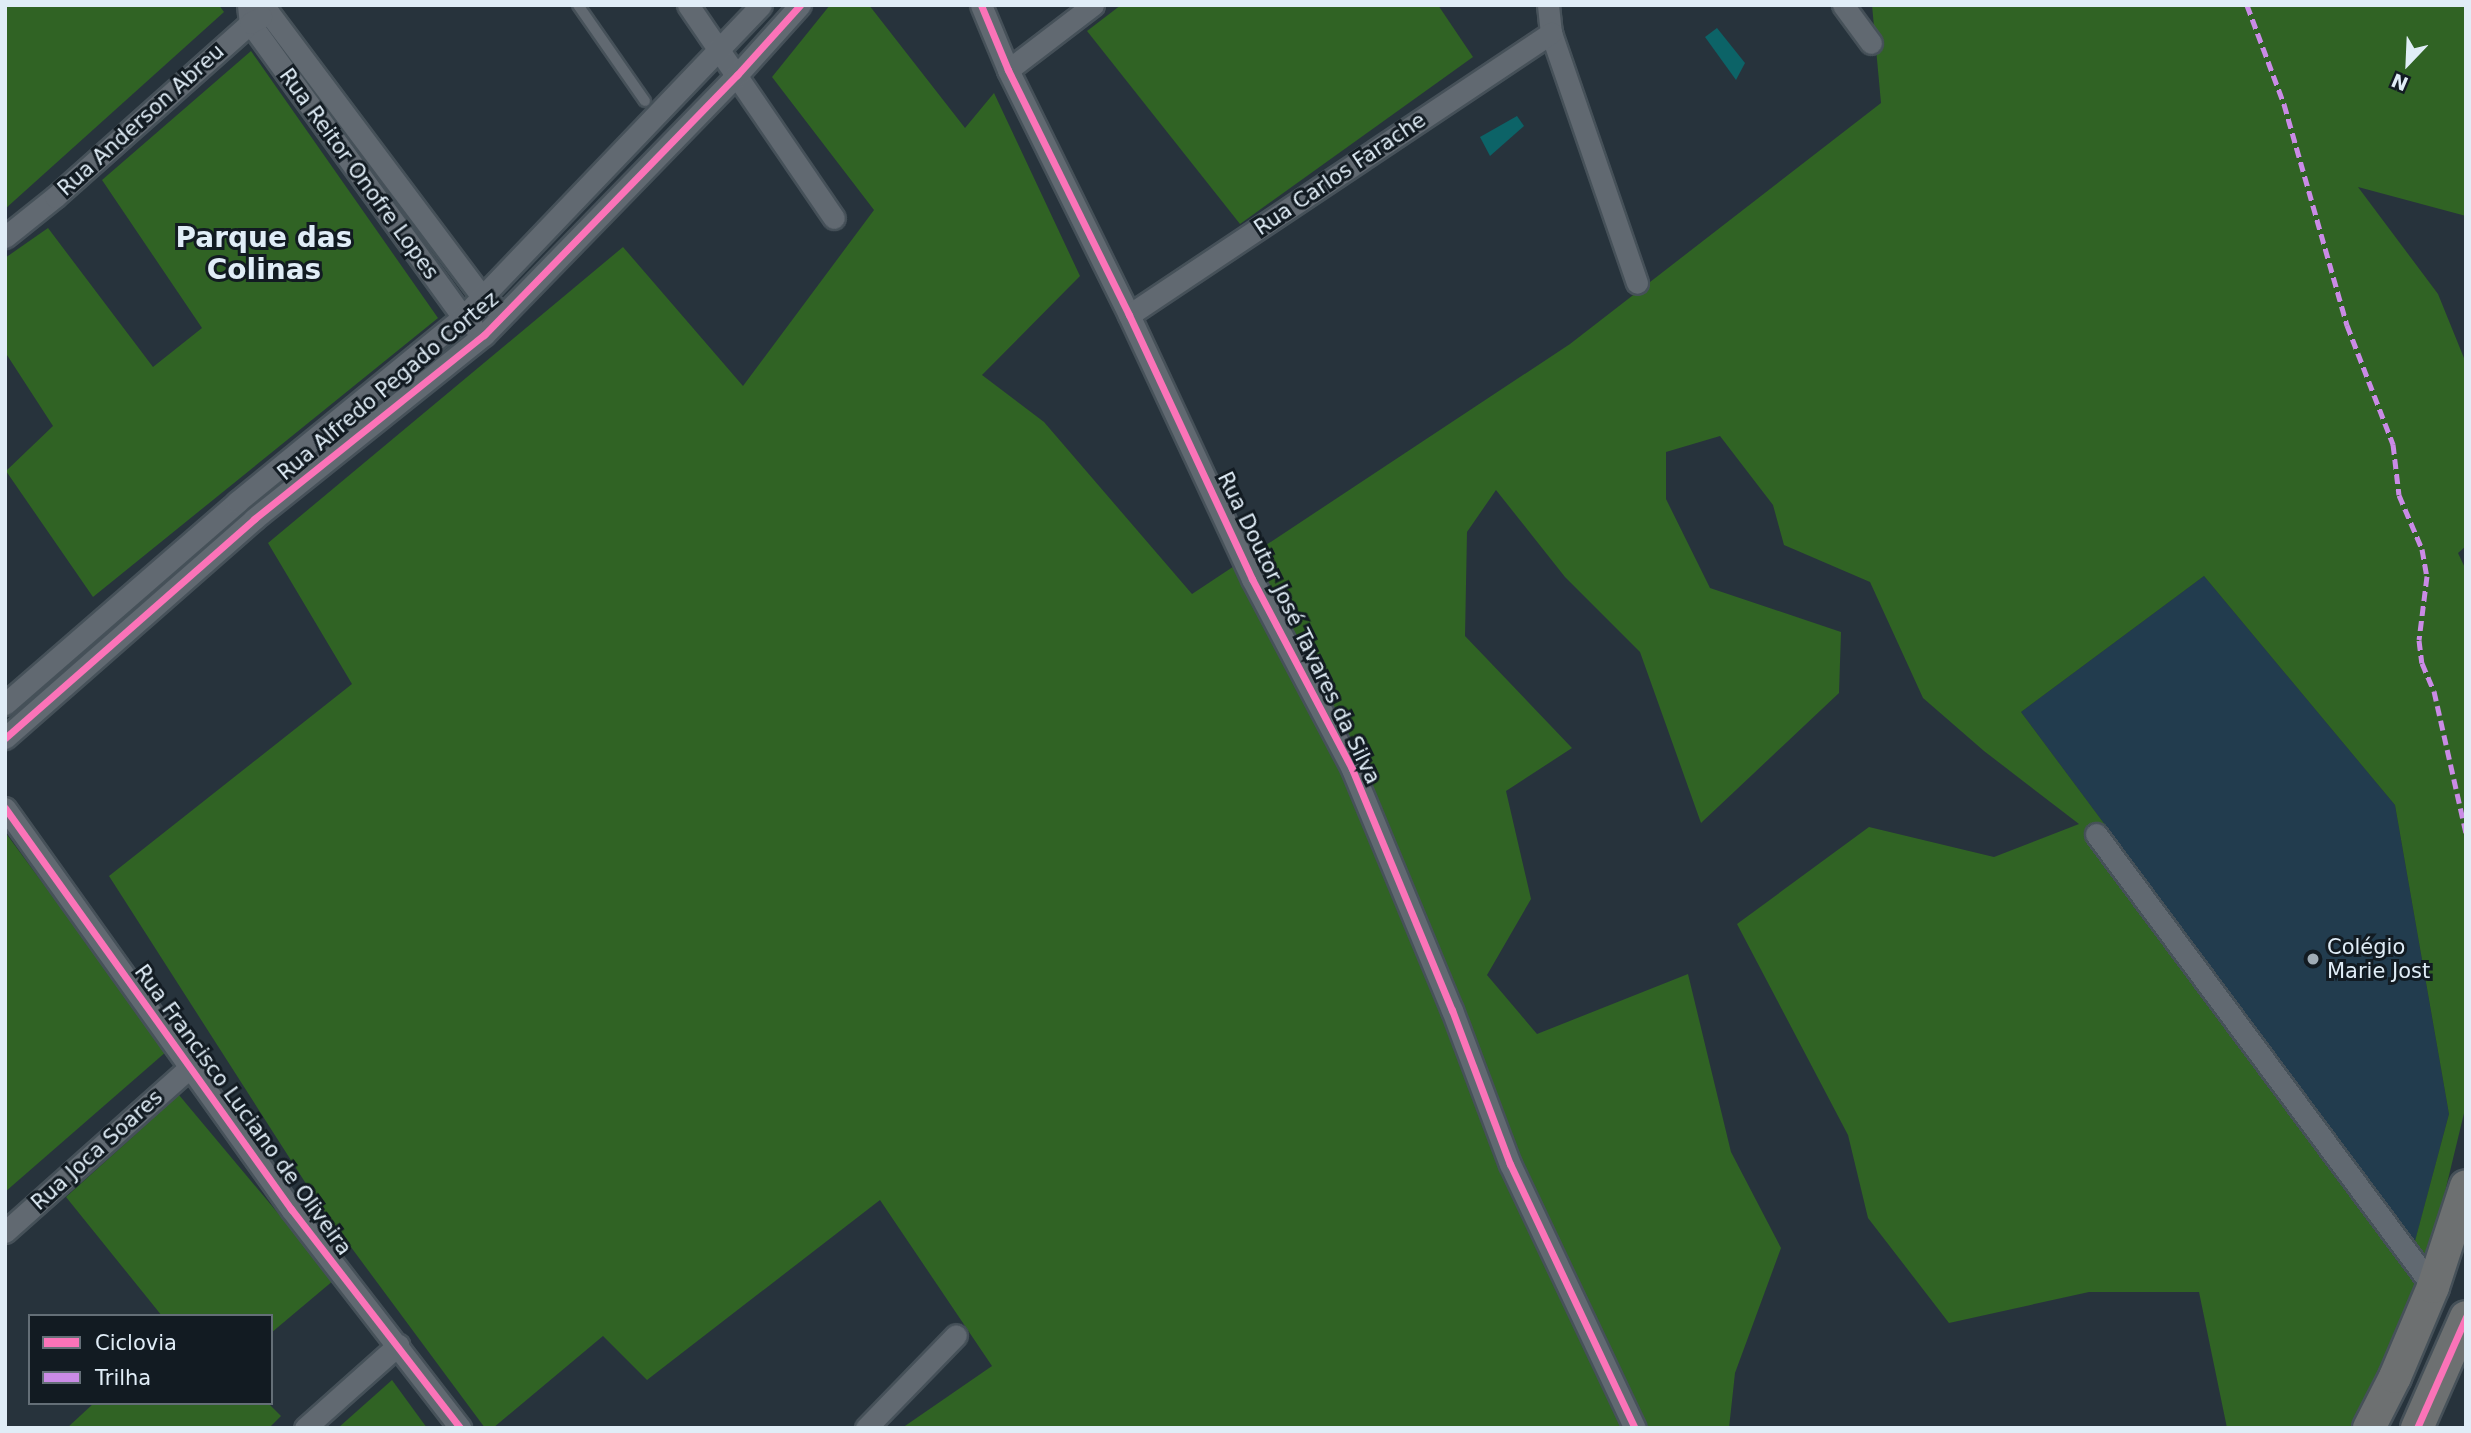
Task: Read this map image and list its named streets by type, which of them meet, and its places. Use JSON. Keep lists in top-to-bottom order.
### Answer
{
  "streets": {
    "street": [
      "Rua Anderson Abreu",
      "Rua Reitor Onofre Lopes",
      "Rua Carlos Farache",
      "Rua Alfredo Pegado Cortez",
      "Rua Doutor José Tavares da Silva",
      "Rua Francisco Luciano de Oliveira",
      "Rua Joca Soares"
    ]
  },
  "crossings": [
    ["Rua Anderson Abreu", "Rua Reitor Onofre Lopes"],
    ["Rua Reitor Onofre Lopes", "Rua Alfredo Pegado Cortez"],
    ["Rua Carlos Farache", "Rua Doutor José Tavares da Silva"],
    ["Rua Francisco Luciano de Oliveira", "Rua Joca Soares"]
  ],
  "districts": ["Parque das Colinas"],
  "places": ["Colégio Marie Jost"],
  "legend": ["Ciclovia", "Trilha"],
  "north": "bottom left"
}
